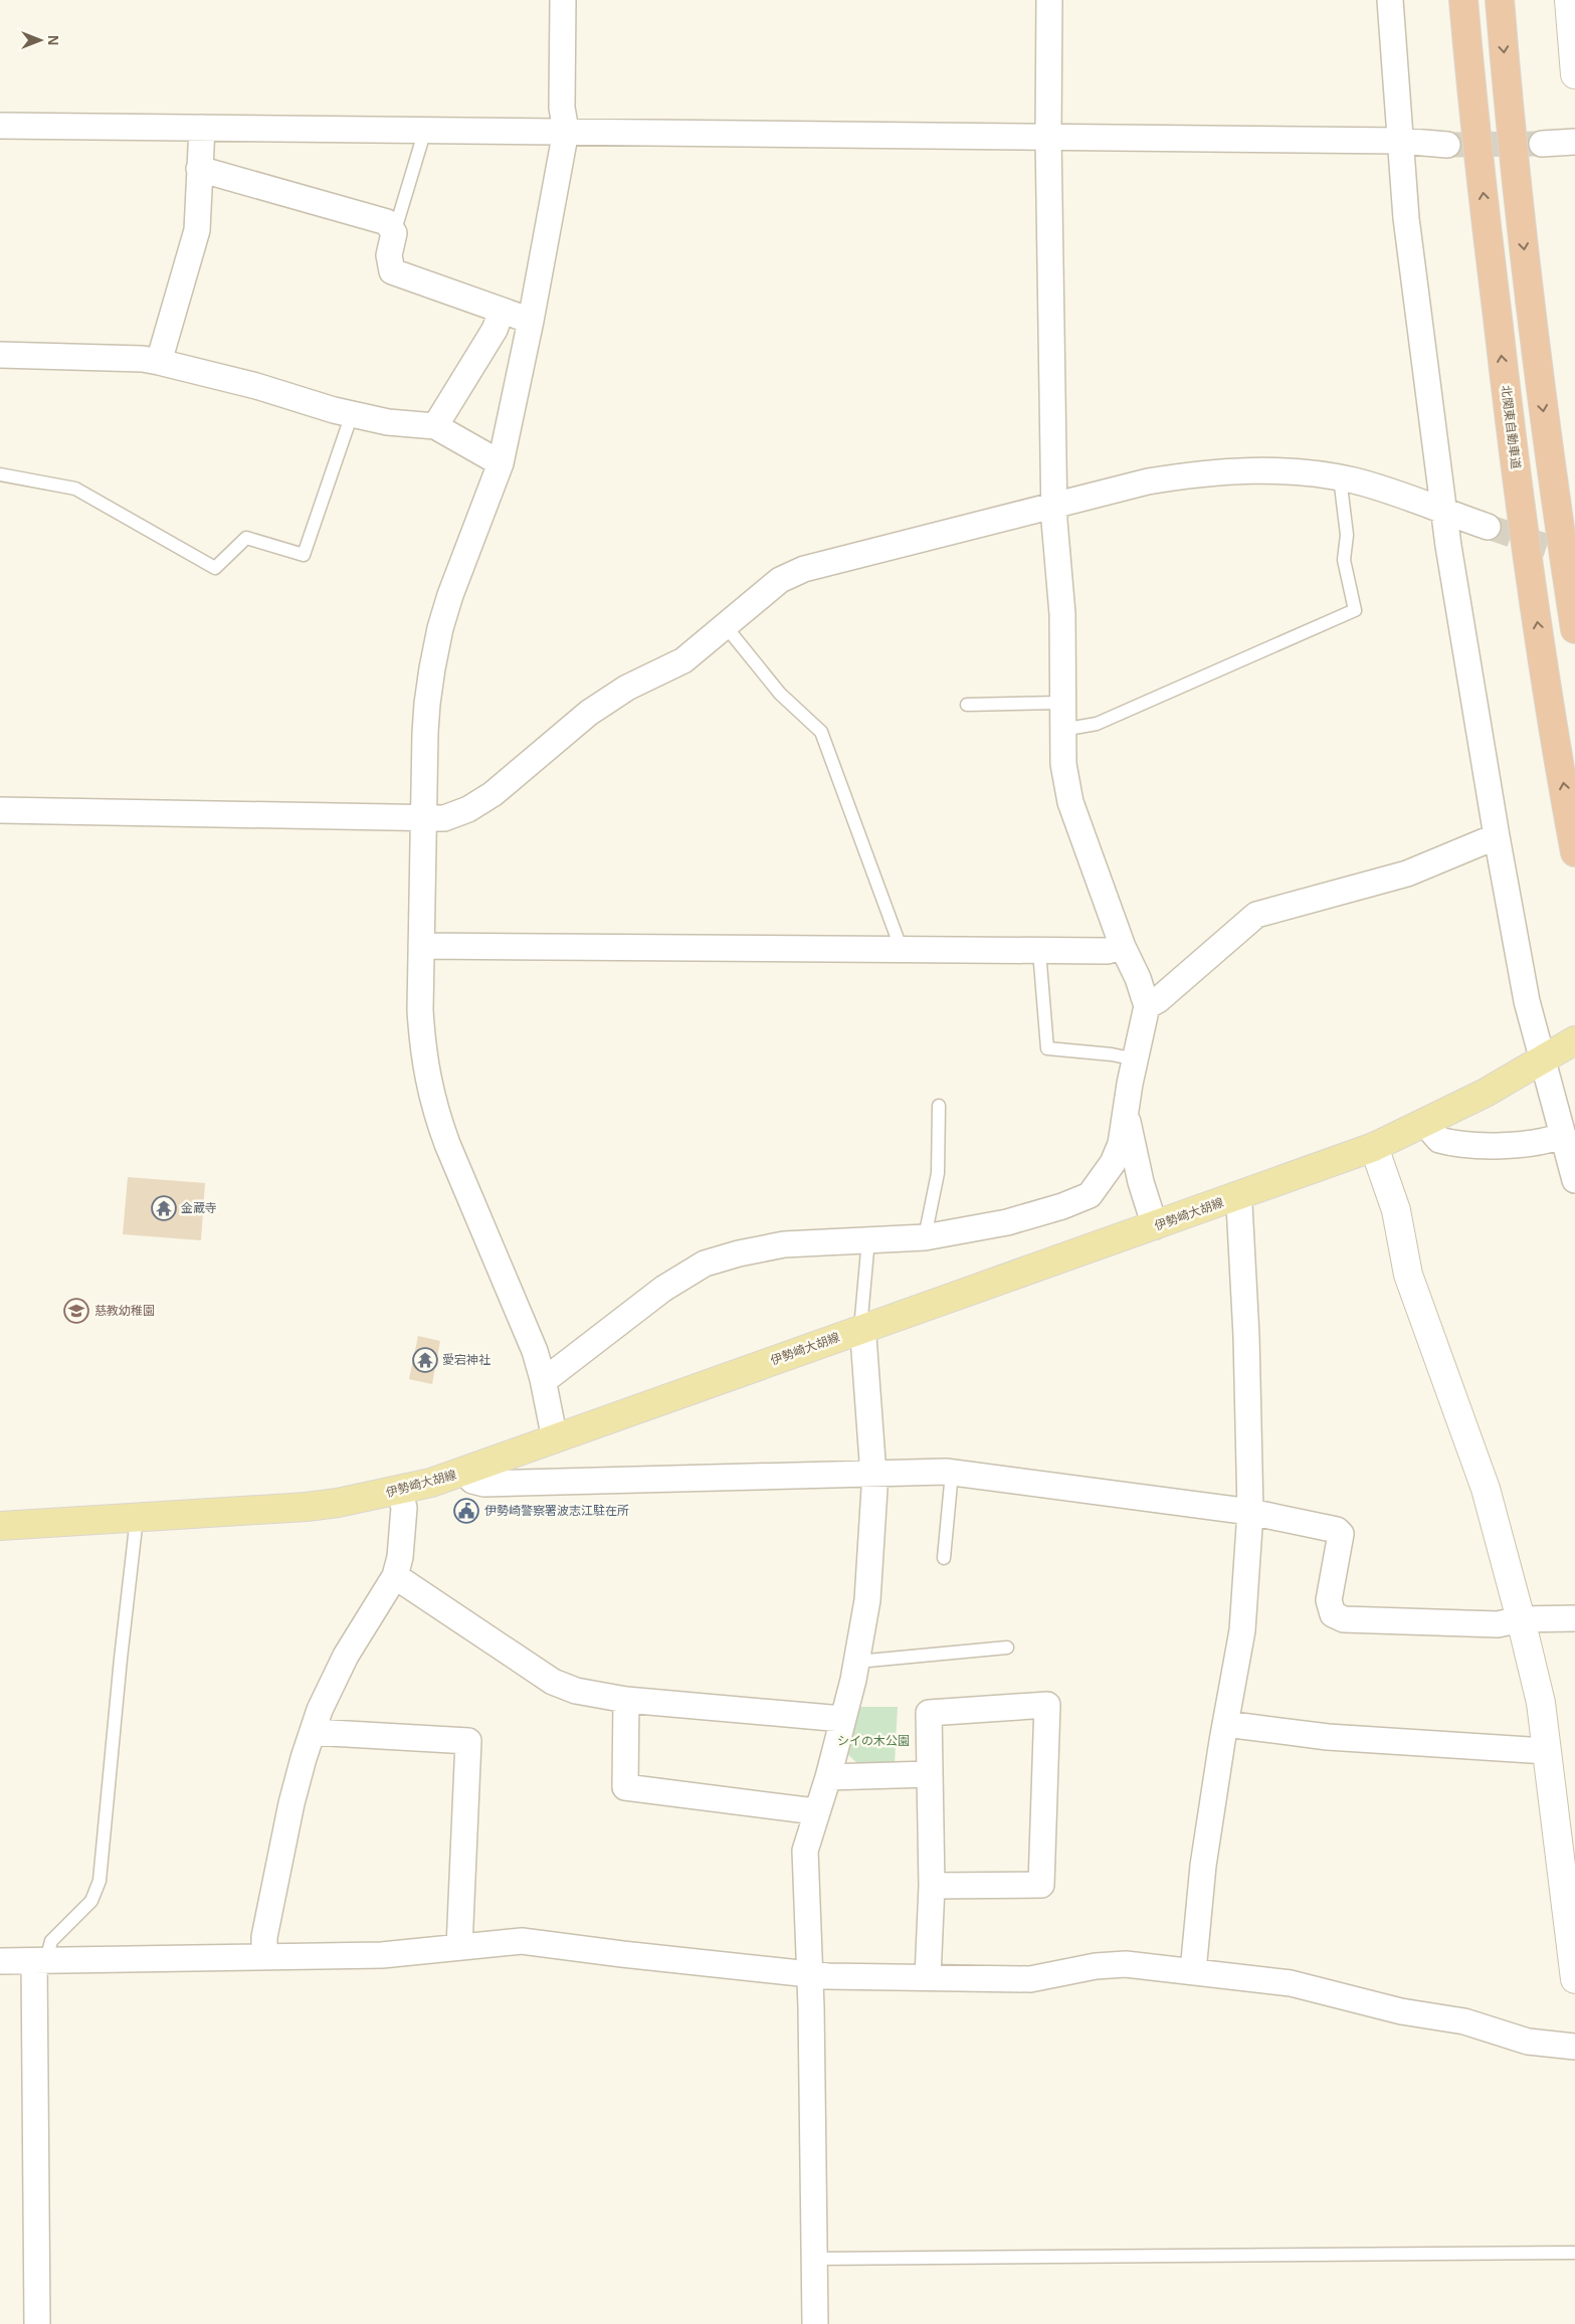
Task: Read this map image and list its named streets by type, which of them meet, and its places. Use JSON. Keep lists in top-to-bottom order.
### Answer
{
  "streets": {
    "highway": ["北関東自動車道"],
    "main road": ["伊勢崎大胡線"]
  },
  "parks": ["シイの木公園"],
  "places": {
    "temple": ["金蔵寺", "愛宕神社"],
    "school or university": ["慈教幼稚園"],
    "public building": ["伊勢崎警察署波志江駐在所"]
  },
  "north": "right"
}
